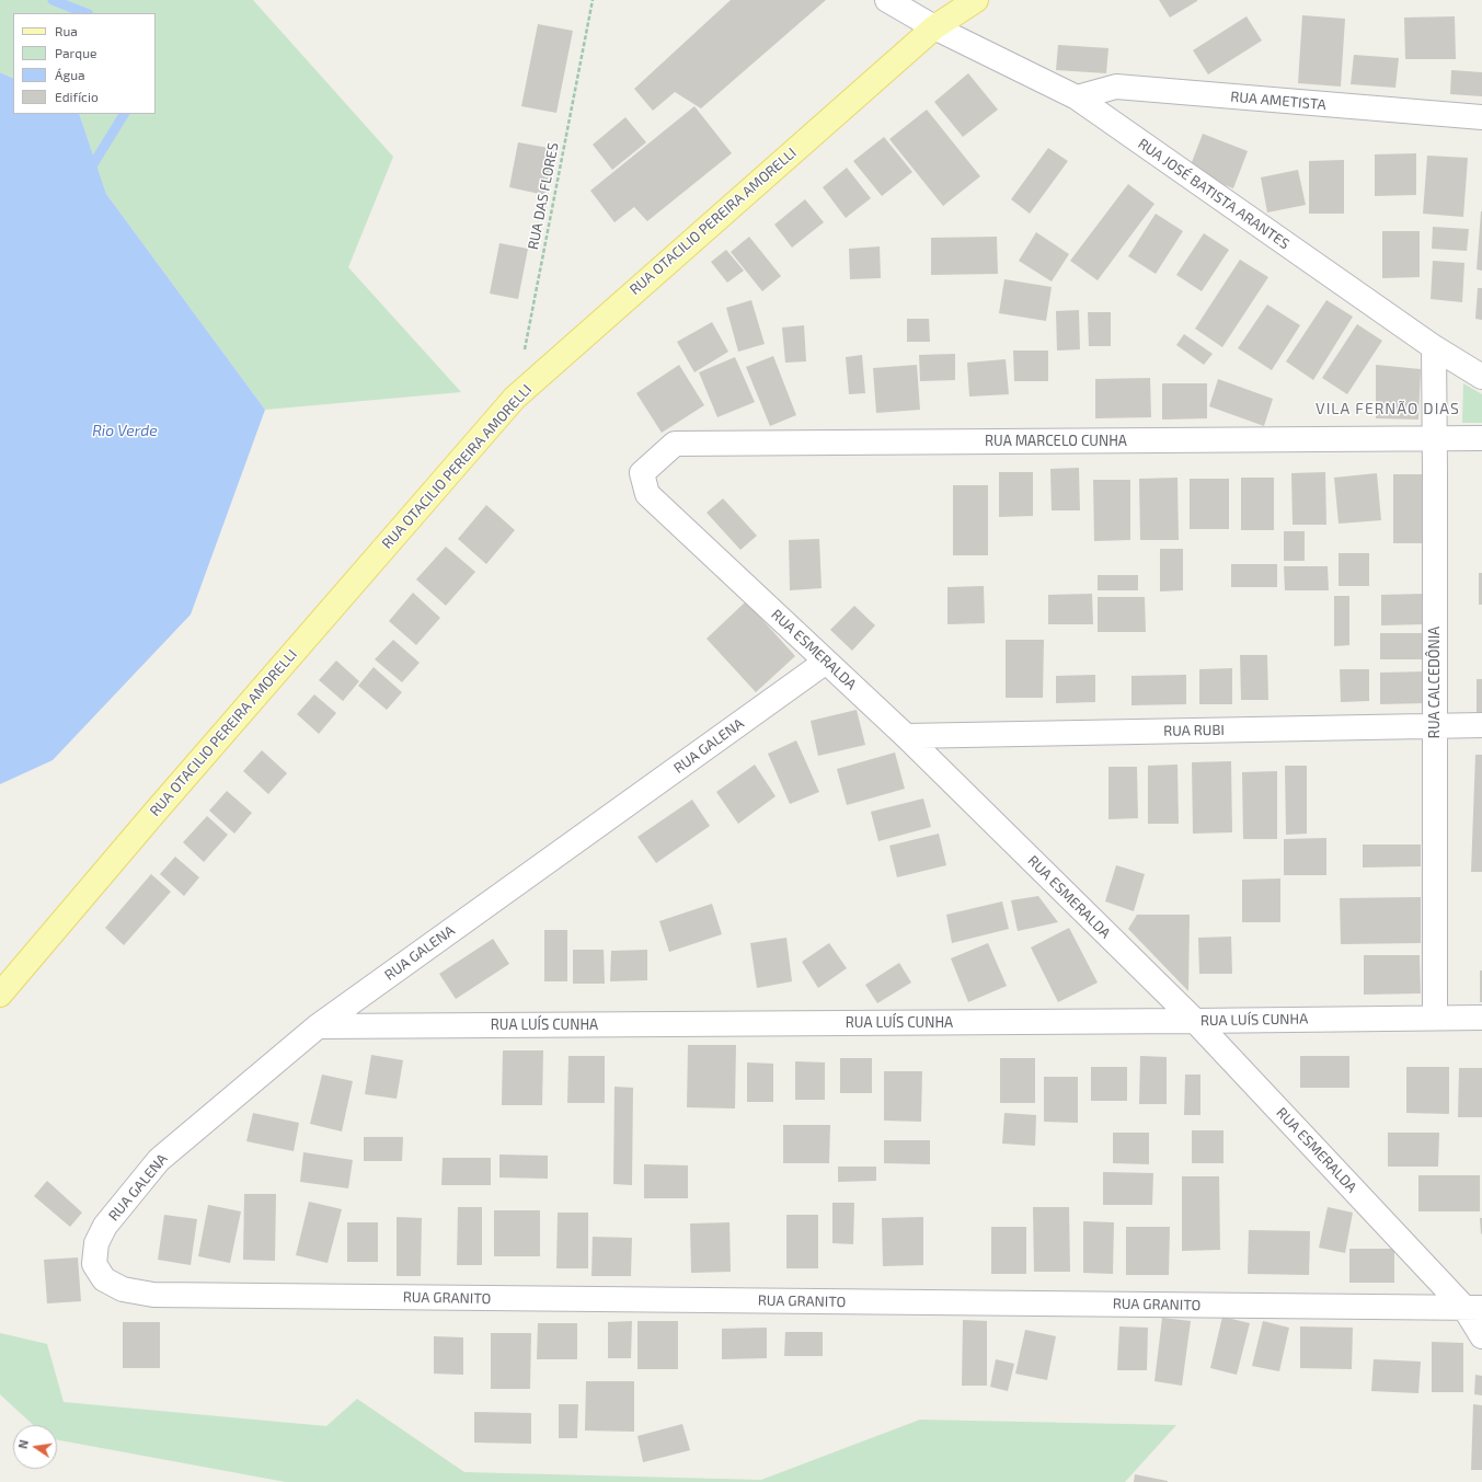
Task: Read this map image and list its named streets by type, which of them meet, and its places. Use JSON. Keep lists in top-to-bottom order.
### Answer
{
  "streets": {
    "main road": ["RUA OTACILIO PEREIRA AMORELLI"],
    "street": [
      "RUA AMETISTA",
      "RUA JOSÉ BATISTA ARANTES",
      "RUA MARCELO CUNHA",
      "RUA ESMERALDA",
      "RUA CALCEDÔNIA",
      "RUA RUBI",
      "RUA GALENA",
      "RUA LUÍS CUNHA",
      "RUA GRANITO"
    ],
    "path": ["RUA DAS FLORES"]
  },
  "crossings": [
    ["RUA AMETISTA", "RUA JOSÉ BATISTA ARANTES"],
    ["RUA JOSÉ BATISTA ARANTES", "RUA OTACILIO PEREIRA AMORELLI"],
    ["RUA JOSÉ BATISTA ARANTES", "RUA CALCEDÔNIA"],
    ["RUA MARCELO CUNHA", "RUA ESMERALDA"],
    ["RUA MARCELO CUNHA", "RUA CALCEDÔNIA"],
    ["RUA ESMERALDA", "RUA RUBI"],
    ["RUA ESMERALDA", "RUA GALENA"],
    ["RUA ESMERALDA", "RUA LUÍS CUNHA"],
    ["RUA ESMERALDA", "RUA GRANITO"],
    ["RUA CALCEDÔNIA", "RUA RUBI"],
    ["RUA CALCEDÔNIA", "RUA LUÍS CUNHA"],
    ["RUA GALENA", "RUA LUÍS CUNHA"],
    ["RUA GALENA", "RUA GRANITO"]
  ],
  "districts": ["VILA FERNÃO DIAS"],
  "water": ["Rio Verde"],
  "legend": [
    "Rua",
    "Parque",
    "Água",
    "Edifício"
  ],
  "north": "left"
}
